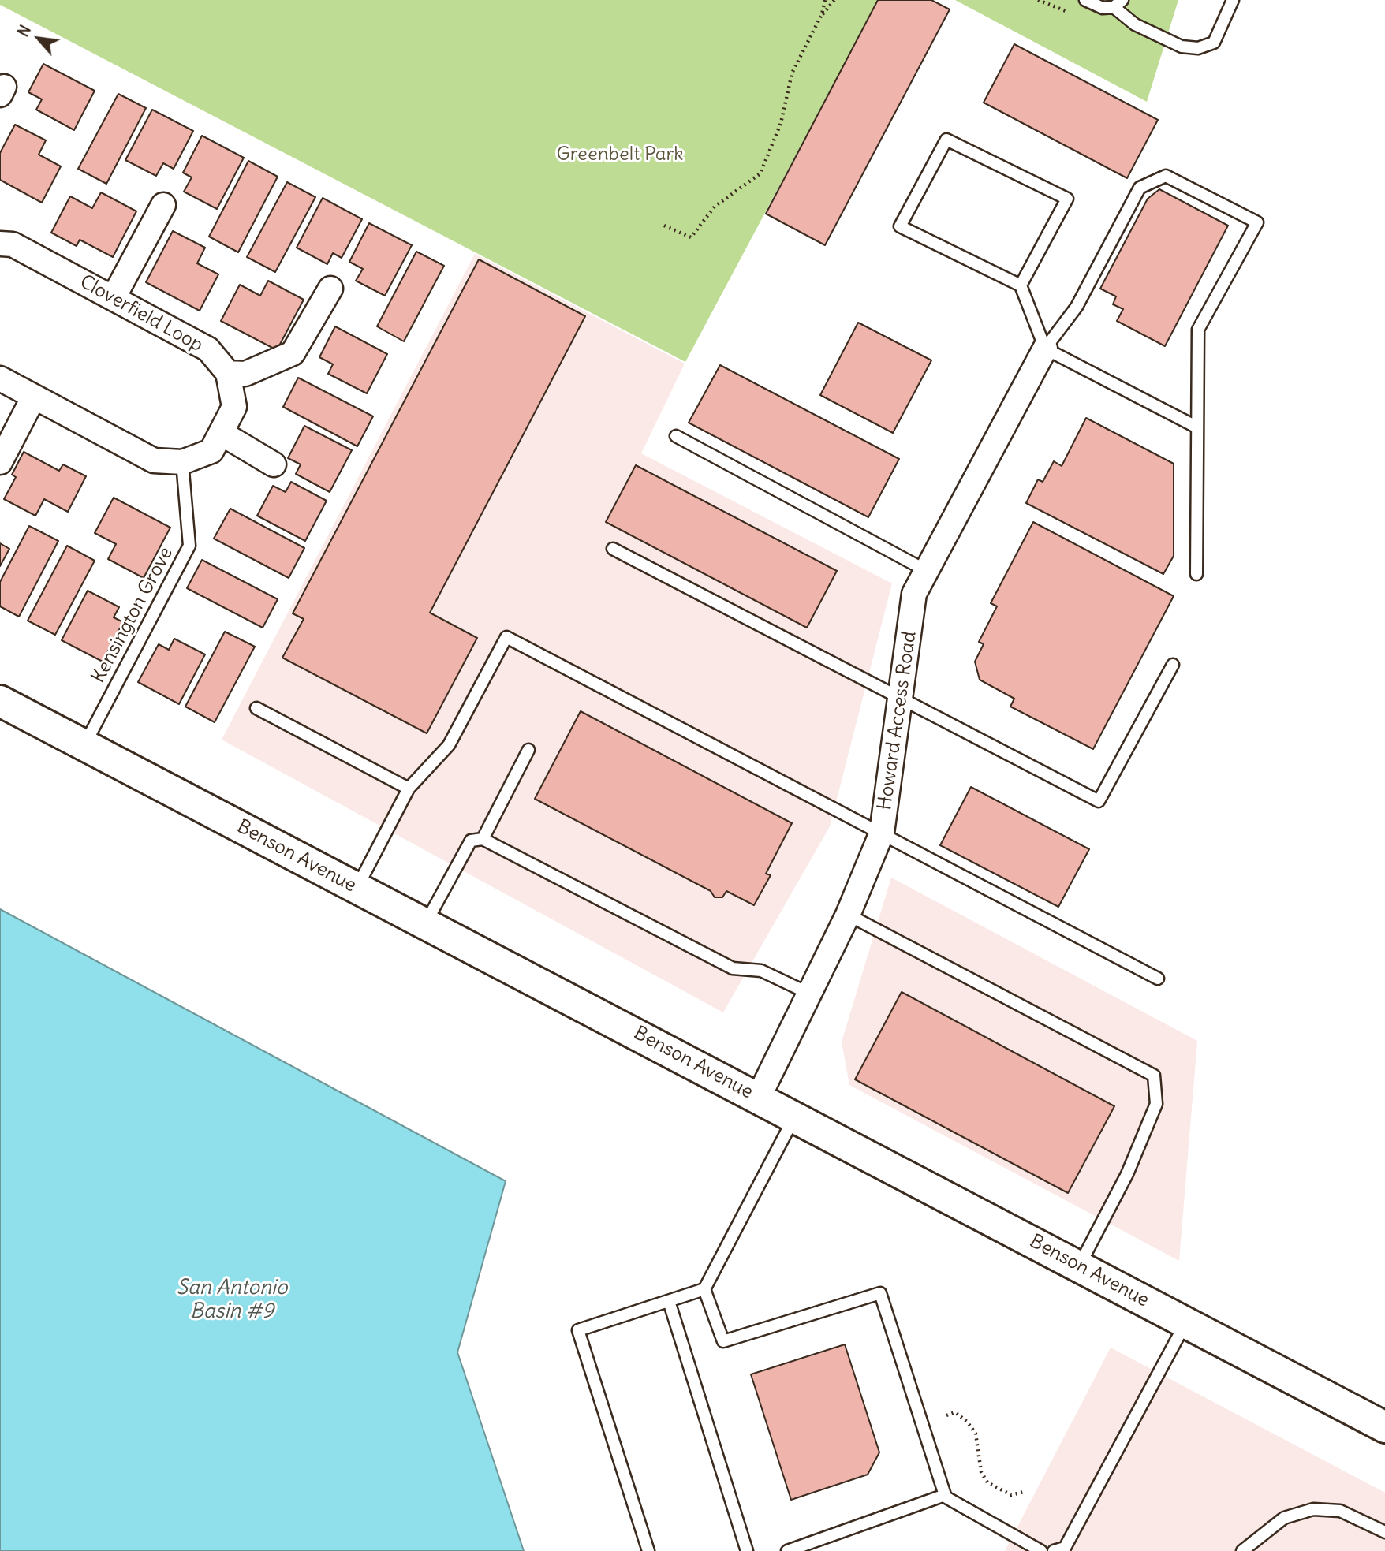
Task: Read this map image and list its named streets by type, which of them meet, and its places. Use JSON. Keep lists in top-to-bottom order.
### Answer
{
  "streets": {
    "main road": ["Benson Avenue"],
    "street": ["Cloverfield Loop", "Howard Access Road"],
    "lane": ["Kensington Grove"]
  },
  "crossings": [
    ["Cloverfield Loop", "Kensington Grove"],
    ["Kensington Grove", "Benson Avenue"],
    ["Howard Access Road", "Benson Avenue"]
  ],
  "water": ["San Antonio Basin #9"],
  "parks": ["Greenbelt Park"],
  "north": "top left"
}
